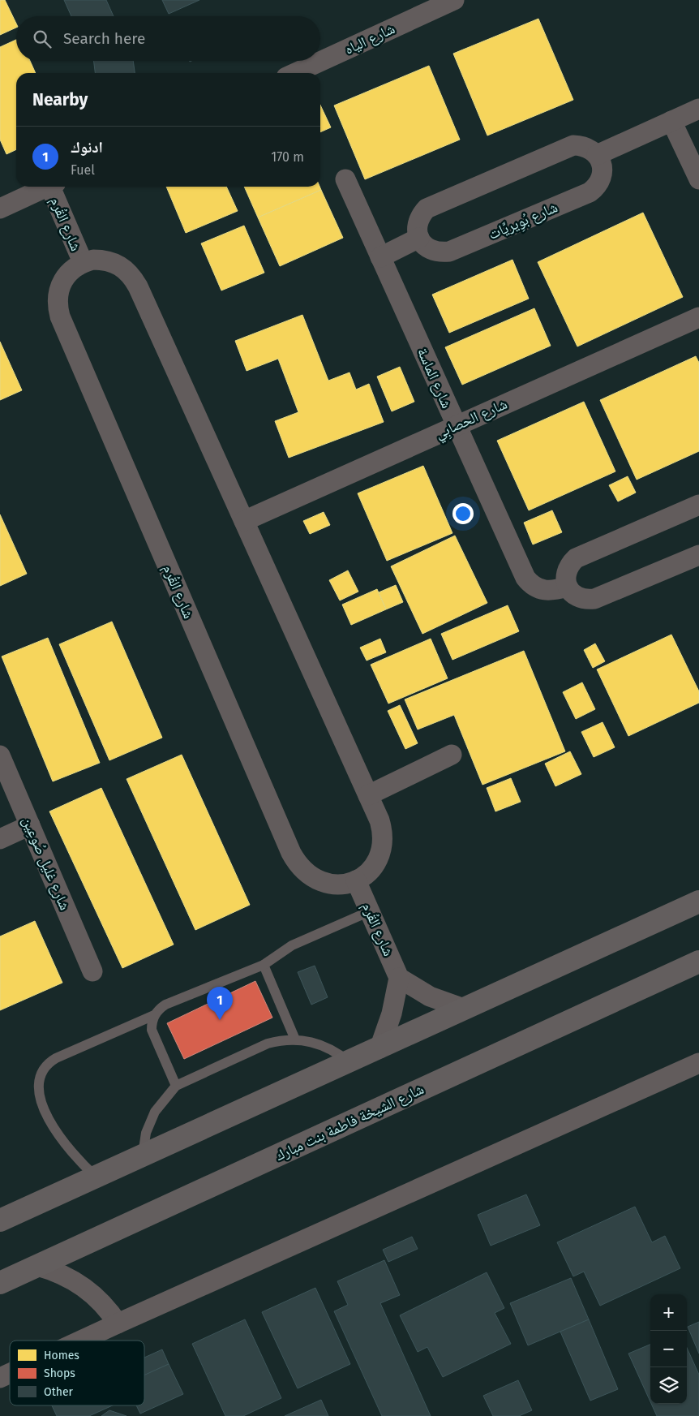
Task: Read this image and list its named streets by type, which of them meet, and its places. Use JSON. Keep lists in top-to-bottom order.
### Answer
{
  "streets": {
    "main road": ["شارع الشيخة فاطمة بنت مبارك"],
    "street": [
      "شارع الياه",
      "شارع بُوِيريَّات",
      "شارع القُرم",
      "شارع الماسة",
      "شارع الحصابِي",
      "شارع غليل صُوعِين"
    ]
  },
  "crossings": [
    ["شارع القُرم", "شارع الحصابِي"],
    ["شارع الماسة", "شارع الحصابِي"]
  ],
  "legend": ["Homes", "Shops", "Other"],
  "page": {
    "search": "Search here",
    "heading": "Nearby",
    "list": [
      {
        "mark": "1",
        "name": "ادنوك",
        "note": "Fuel",
        "value": "170 m"
      }
    ],
    "pins": "1",
    "map_buttons": ["+", "−"]
  }
}
